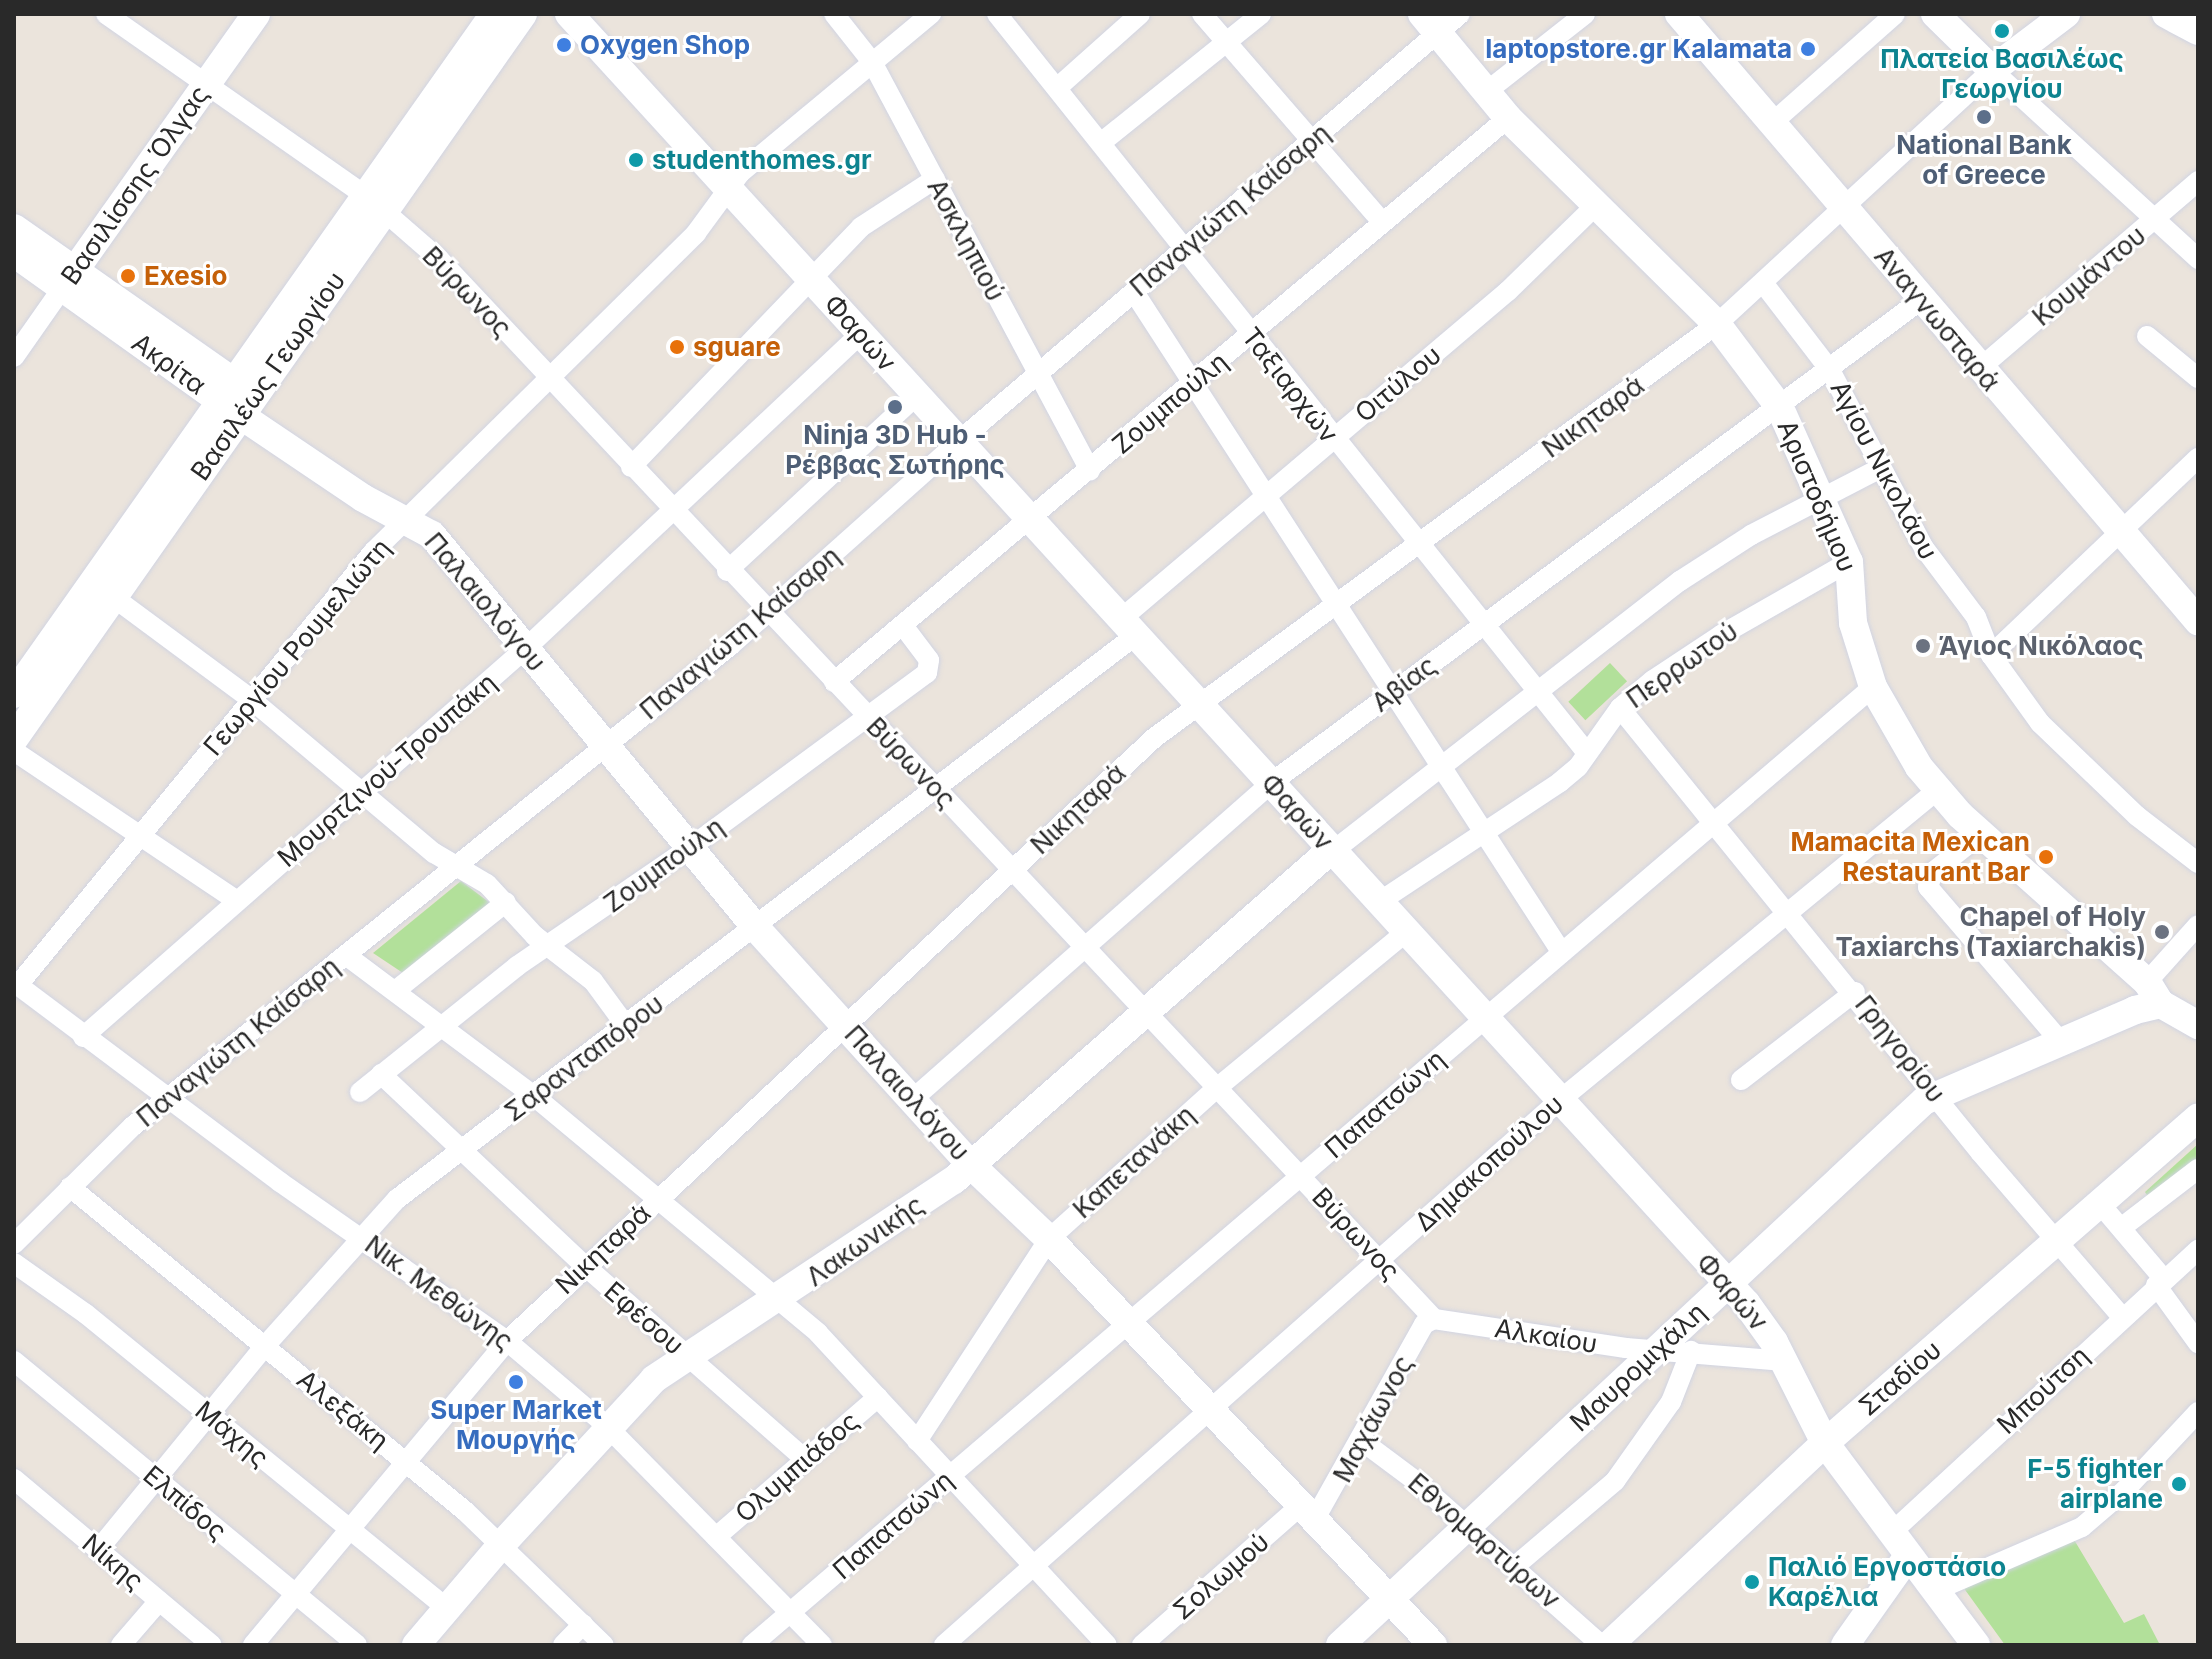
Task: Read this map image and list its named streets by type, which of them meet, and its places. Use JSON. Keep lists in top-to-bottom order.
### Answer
{
  "streets": {
    "main road": [
      "Βασιλίσσης Όλγας",
      "Αναγνωσταρά",
      "Φαρών",
      "Ακρίτα",
      "Βασιλέως Γεωργίου",
      "Αριστοδήμου",
      "Παλαιολόγου",
      "Λακωνικής",
      "Μαυρομιχάλη",
      "Σταδίου"
    ],
    "street": [
      "Παναγιώτη Καίσαρη",
      "Ασκληπιού",
      "Κουμάντου",
      "Βύρωνος",
      "Οιτύλου",
      "Ταξιαρχών",
      "Ζουμπούλη",
      "Νικηταρά",
      "Αγίου Νικολάου",
      "Γεωργίου Ρουμελιώτη",
      "Περρωτού",
      "Αβίας",
      "Μουρτζινού-Τρουπάκη",
      "Γρηγορίου",
      "Σαρανταπόρου",
      "Παπατσώνη",
      "Καπετανάκη",
      "Δημακοπούλου",
      "Νικ. Μεθώνης",
      "Εφέσου",
      "Αλκαίου",
      "Μπούτση",
      "Αλεξάκη",
      "Μαχάωνος",
      "Μάχης",
      "Ολυμπιάδος",
      "Ελπίδος",
      "Εθνομαρτύρων",
      "Νίκης",
      "Σολωμού"
    ]
  },
  "crossings": [
    ["Βασιλίσσης Όλγας", "Βύρωνος"],
    ["Βασιλίσσης Όλγας", "Ακρίτα"],
    ["Παναγιώτη Καίσαρη", "Ασκληπιού"],
    ["Παναγιώτη Καίσαρη", "Βύρωνος"],
    ["Παναγιώτη Καίσαρη", "Φαρών"],
    ["Παναγιώτη Καίσαρη", "Ταξιαρχών"],
    ["Παναγιώτη Καίσαρη", "Αριστοδήμου"],
    ["Παναγιώτη Καίσαρη", "Παλαιολόγου"],
    ["Παναγιώτη Καίσαρη", "Νικ. Μεθώνης"],
    ["Παναγιώτη Καίσαρη", "Αλεξάκη"],
    ["Ασκληπιού", "Ζουμπούλη"],
    ["Ασκληπιού", "Γεωργίου Ρουμελιώτη"],
    ["Κουμάντου", "Αναγνωσταρά"],
    ["Βύρωνος", "Βασιλέως Γεωργίου"],
    ["Βύρωνος", "Ζουμπούλη"],
    ["Βύρωνος", "Νικηταρά"],
    ["Βύρωνος", "Γεωργίου Ρουμελιώτη"],
    ["Βύρωνος", "Αβίας"],
    ["Βύρωνος", "Μουρτζινού-Τρουπάκη"],
    ["Βύρωνος", "Σαρανταπόρου"],
    ["Βύρωνος", "Παπατσώνη"],
    ["Βύρωνος", "Καπετανάκη"],
    ["Βύρωνος", "Δημακοπούλου"],
    ["Βύρωνος", "Λακωνικής"],
    ["Βύρωνος", "Αλκαίου"],
    ["Βύρωνος", "Μαχάωνος"],
    ["Αναγνωσταρά", "Νικηταρά"],
    ["Αναγνωσταρά", "Αβίας"],
    ["Φαρών", "Οιτύλου"],
    ["Φαρών", "Ζουμπούλη"],
    ["Φαρών", "Νικηταρά"],
    ["Φαρών", "Γεωργίου Ρουμελιώτη"],
    ["Φαρών", "Περρωτού"],
    ["Φαρών", "Αβίας"],
    ["Φαρών", "Μουρτζινού-Τρουπάκη"],
    ["Φαρών", "Σαρανταπόρου"],
    ["Φαρών", "Παπατσώνη"],
    ["Φαρών", "Καπετανάκη"],
    ["Φαρών", "Δημακοπούλου"],
    ["Φαρών", "Λακωνικής"],
    ["Φαρών", "Αλκαίου"],
    ["Φαρών", "Μαυρομιχάλη"],
    ["Φαρών", "Σταδίου"],
    ["Φαρών", "Μπούτση"],
    ["Ακρίτα", "Βασιλέως Γεωργίου"],
    ["Ακρίτα", "Παλαιολόγου"],
    ["Ακρίτα", "Γεωργίου Ρουμελιώτη"],
    ["Οιτύλου", "Ταξιαρχών"],
    ["Οιτύλου", "Αριστοδήμου"],
    ["Οιτύλου", "Σαρανταπόρου"],
    ["Ταξιαρχών", "Ζουμπούλη"],
    ["Ταξιαρχών", "Νικηταρά"],
    ["Ταξιαρχών", "Περρωτού"],
    ["Ταξιαρχών", "Αβίας"],
    ["Ζουμπούλη", "Αριστοδήμου"],
    ["Ζουμπούλη", "Παλαιολόγου"],
    ["Ζουμπούλη", "Εφέσου"],
    ["Νικηταρά", "Αγίου Νικολάου"],
    ["Νικηταρά", "Αριστοδήμου"],
    ["Νικηταρά", "Παλαιολόγου"],
    ["Νικηταρά", "Νικ. Μεθώνης"],
    ["Νικηταρά", "Εφέσου"],
    ["Νικηταρά", "Αλεξάκη"],
    ["Νικηταρά", "Μάχης"],
    ["Νικηταρά", "Ελπίδος"],
    ["Αγίου Νικολάου", "Αβίας"],
    ["Αριστοδήμου", "Περρωτού"],
    ["Αριστοδήμου", "Αβίας"],
    ["Αριστοδήμου", "Παπατσώνη"],
    ["Αριστοδήμου", "Δημακοπούλου"],
    ["Αριστοδήμου", "Μαυρομιχάλη"],
    ["Παλαιολόγου", "Γεωργίου Ρουμελιώτη"],
    ["Παλαιολόγου", "Αβίας"],
    ["Παλαιολόγου", "Μουρτζινού-Τρουπάκη"],
    ["Παλαιολόγου", "Σαρανταπόρου"],
    ["Παλαιολόγου", "Παπατσώνη"],
    ["Παλαιολόγου", "Καπετανάκη"],
    ["Παλαιολόγου", "Δημακοπούλου"],
    ["Παλαιολόγου", "Λακωνικής"],
    ["Παλαιολόγου", "Μαυρομιχάλη"],
    ["Παλαιολόγου", "Μαχάωνος"],
    ["Παλαιολόγου", "Σολωμού"],
    ["Γεωργίου Ρουμελιώτη", "Νικ. Μεθώνης"],
    ["Περρωτού", "Γρηγορίου"],
    ["Μουρτζινού-Τρουπάκη", "Νικ. Μεθώνης"],
    ["Γρηγορίου", "Παπατσώνη"],
    ["Γρηγορίου", "Δημακοπούλου"],
    ["Γρηγορίου", "Μαυρομιχάλη"],
    ["Γρηγορίου", "Σταδίου"],
    ["Γρηγορίου", "Μπούτση"],
    ["Σαρανταπόρου", "Νικ. Μεθώνης"],
    ["Σαρανταπόρου", "Εφέσου"],
    ["Σαρανταπόρου", "Αλεξάκη"],
    ["Σαρανταπόρου", "Μάχης"],
    ["Σαρανταπόρου", "Ελπίδος"],
    ["Σαρανταπόρου", "Νίκης"],
    ["Παπατσώνη", "Νικ. Μεθώνης"],
    ["Λακωνικής", "Νικ. Μεθώνης"],
    ["Λακωνικής", "Εφέσου"],
    ["Λακωνικής", "Αλεξάκη"],
    ["Λακωνικής", "Μάχης"],
    ["Νικ. Μεθώνης", "Ολυμπιάδος"],
    ["Εφέσου", "Ολυμπιάδος"],
    ["Αλκαίου", "Μαυρομιχάλη"],
    ["Αλκαίου", "Μαχάωνος"],
    ["Μαυρομιχάλη", "Εθνομαρτύρων"],
    ["Μαχάωνος", "Εθνομαρτύρων"],
    ["Μαχάωνος", "Σολωμού"]
  ],
  "places": [
    "Πλατεία Βασιλέως Γεωργίου",
    "Oxygen Shop",
    "laptopstore.gr Kalamata",
    "National Bank of Greece",
    "studenthomes.gr",
    "Exesio",
    "sguare",
    "Ninja 3D Hub - Ρέββας Σωτήρης",
    "Άγιος Νικόλαος",
    "Mamacita Mexican Restaurant Bar",
    "Chapel of Holy Taxiarchs (Taxiarchakis)",
    "Super Market Μουργής",
    "F-5 fighter airplane",
    "Παλιό Εργοστάσιο Καρέλια"
  ]
}
